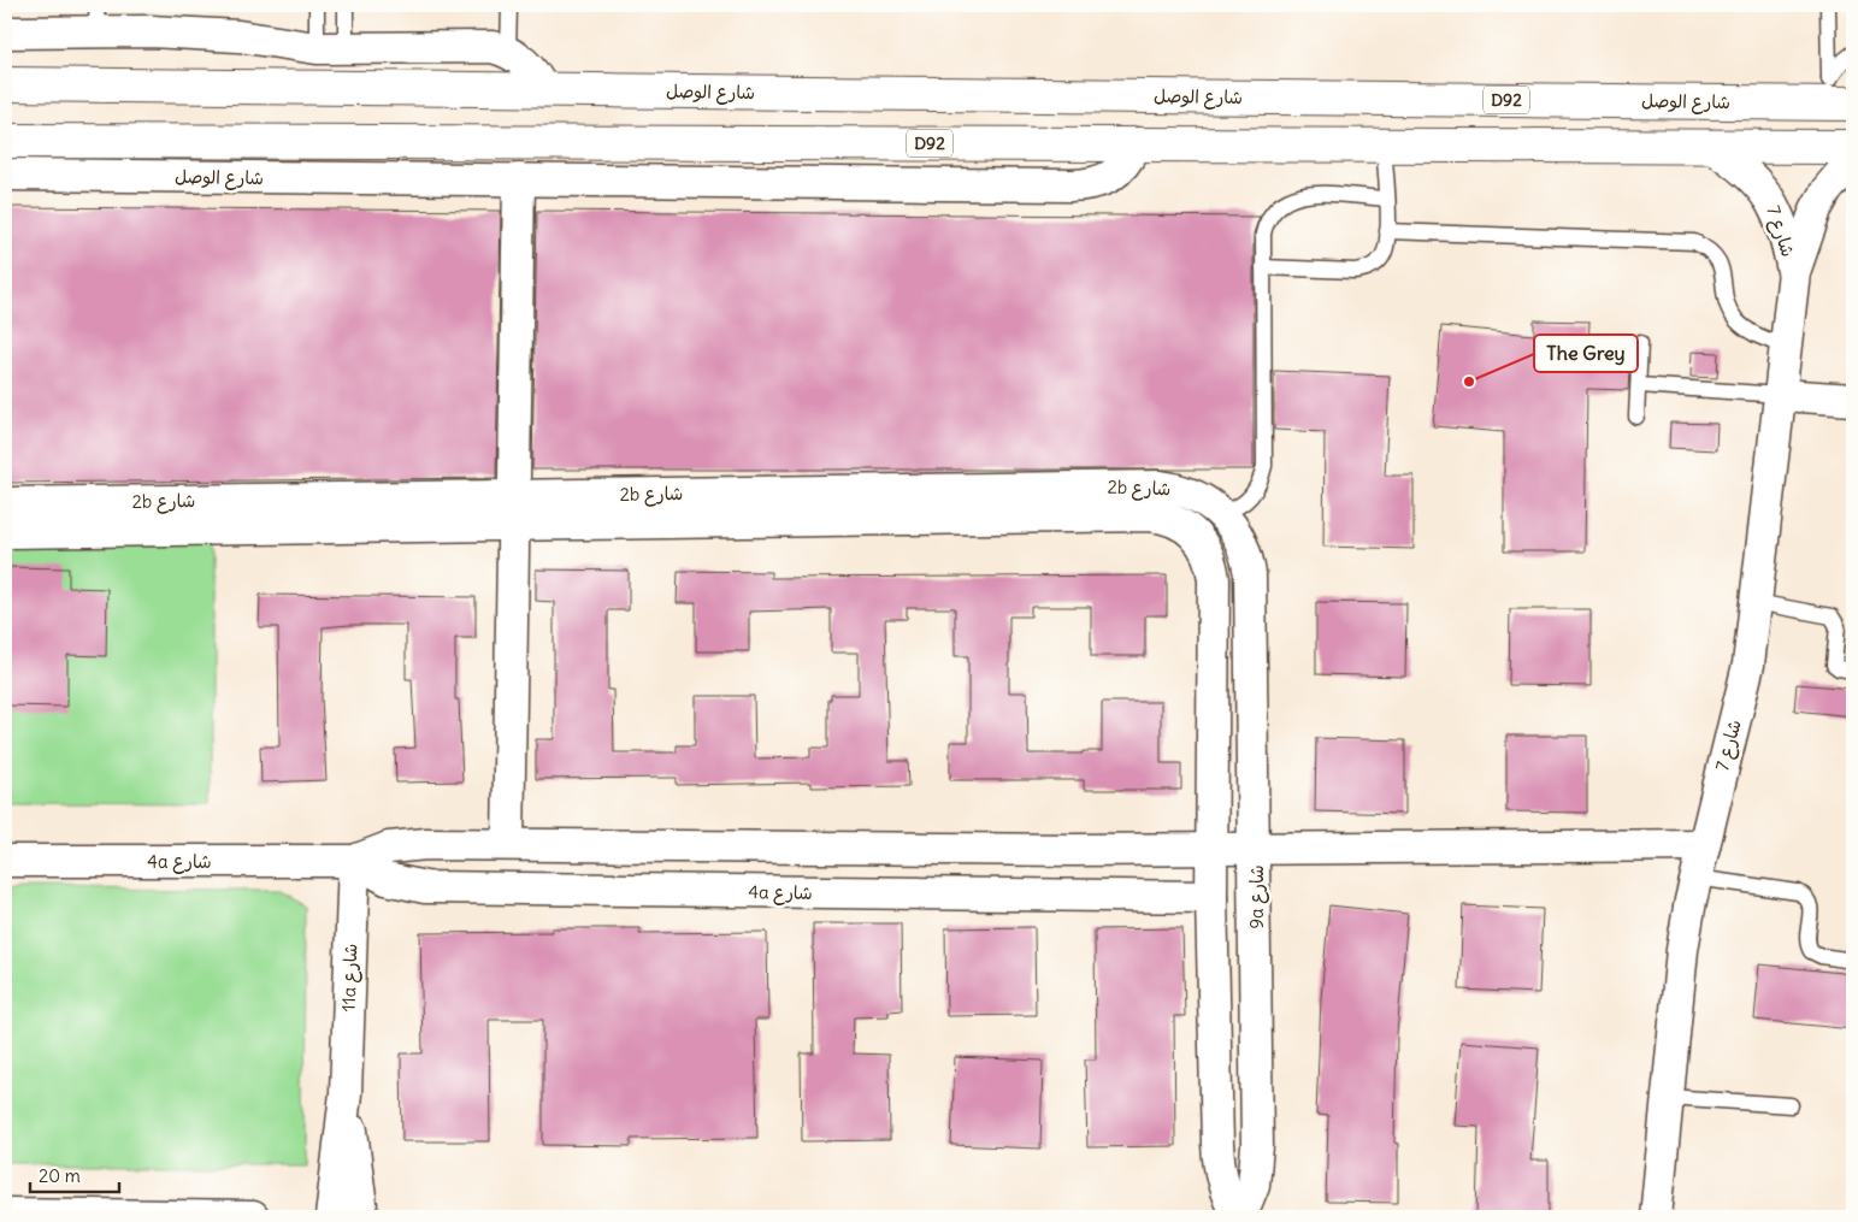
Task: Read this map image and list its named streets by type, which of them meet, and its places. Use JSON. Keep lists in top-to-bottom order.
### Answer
{
  "streets": {
    "main road": ["شارع الوصل", "D92"],
    "street": [
      "شارع 7",
      "2b شارع",
      "4a شارع",
      "9a شارع",
      "11a شارع"
    ]
  },
  "crossings": [
    ["شارع الوصل", "شارع 7"],
    ["شارع 7", "4a شارع"],
    ["2b شارع", "9a شارع"],
    ["4a شارع", "9a شارع"],
    ["4a شارع", "11a شارع"]
  ],
  "places": ["The Grey"],
  "scale_bar": "20 m"
}
